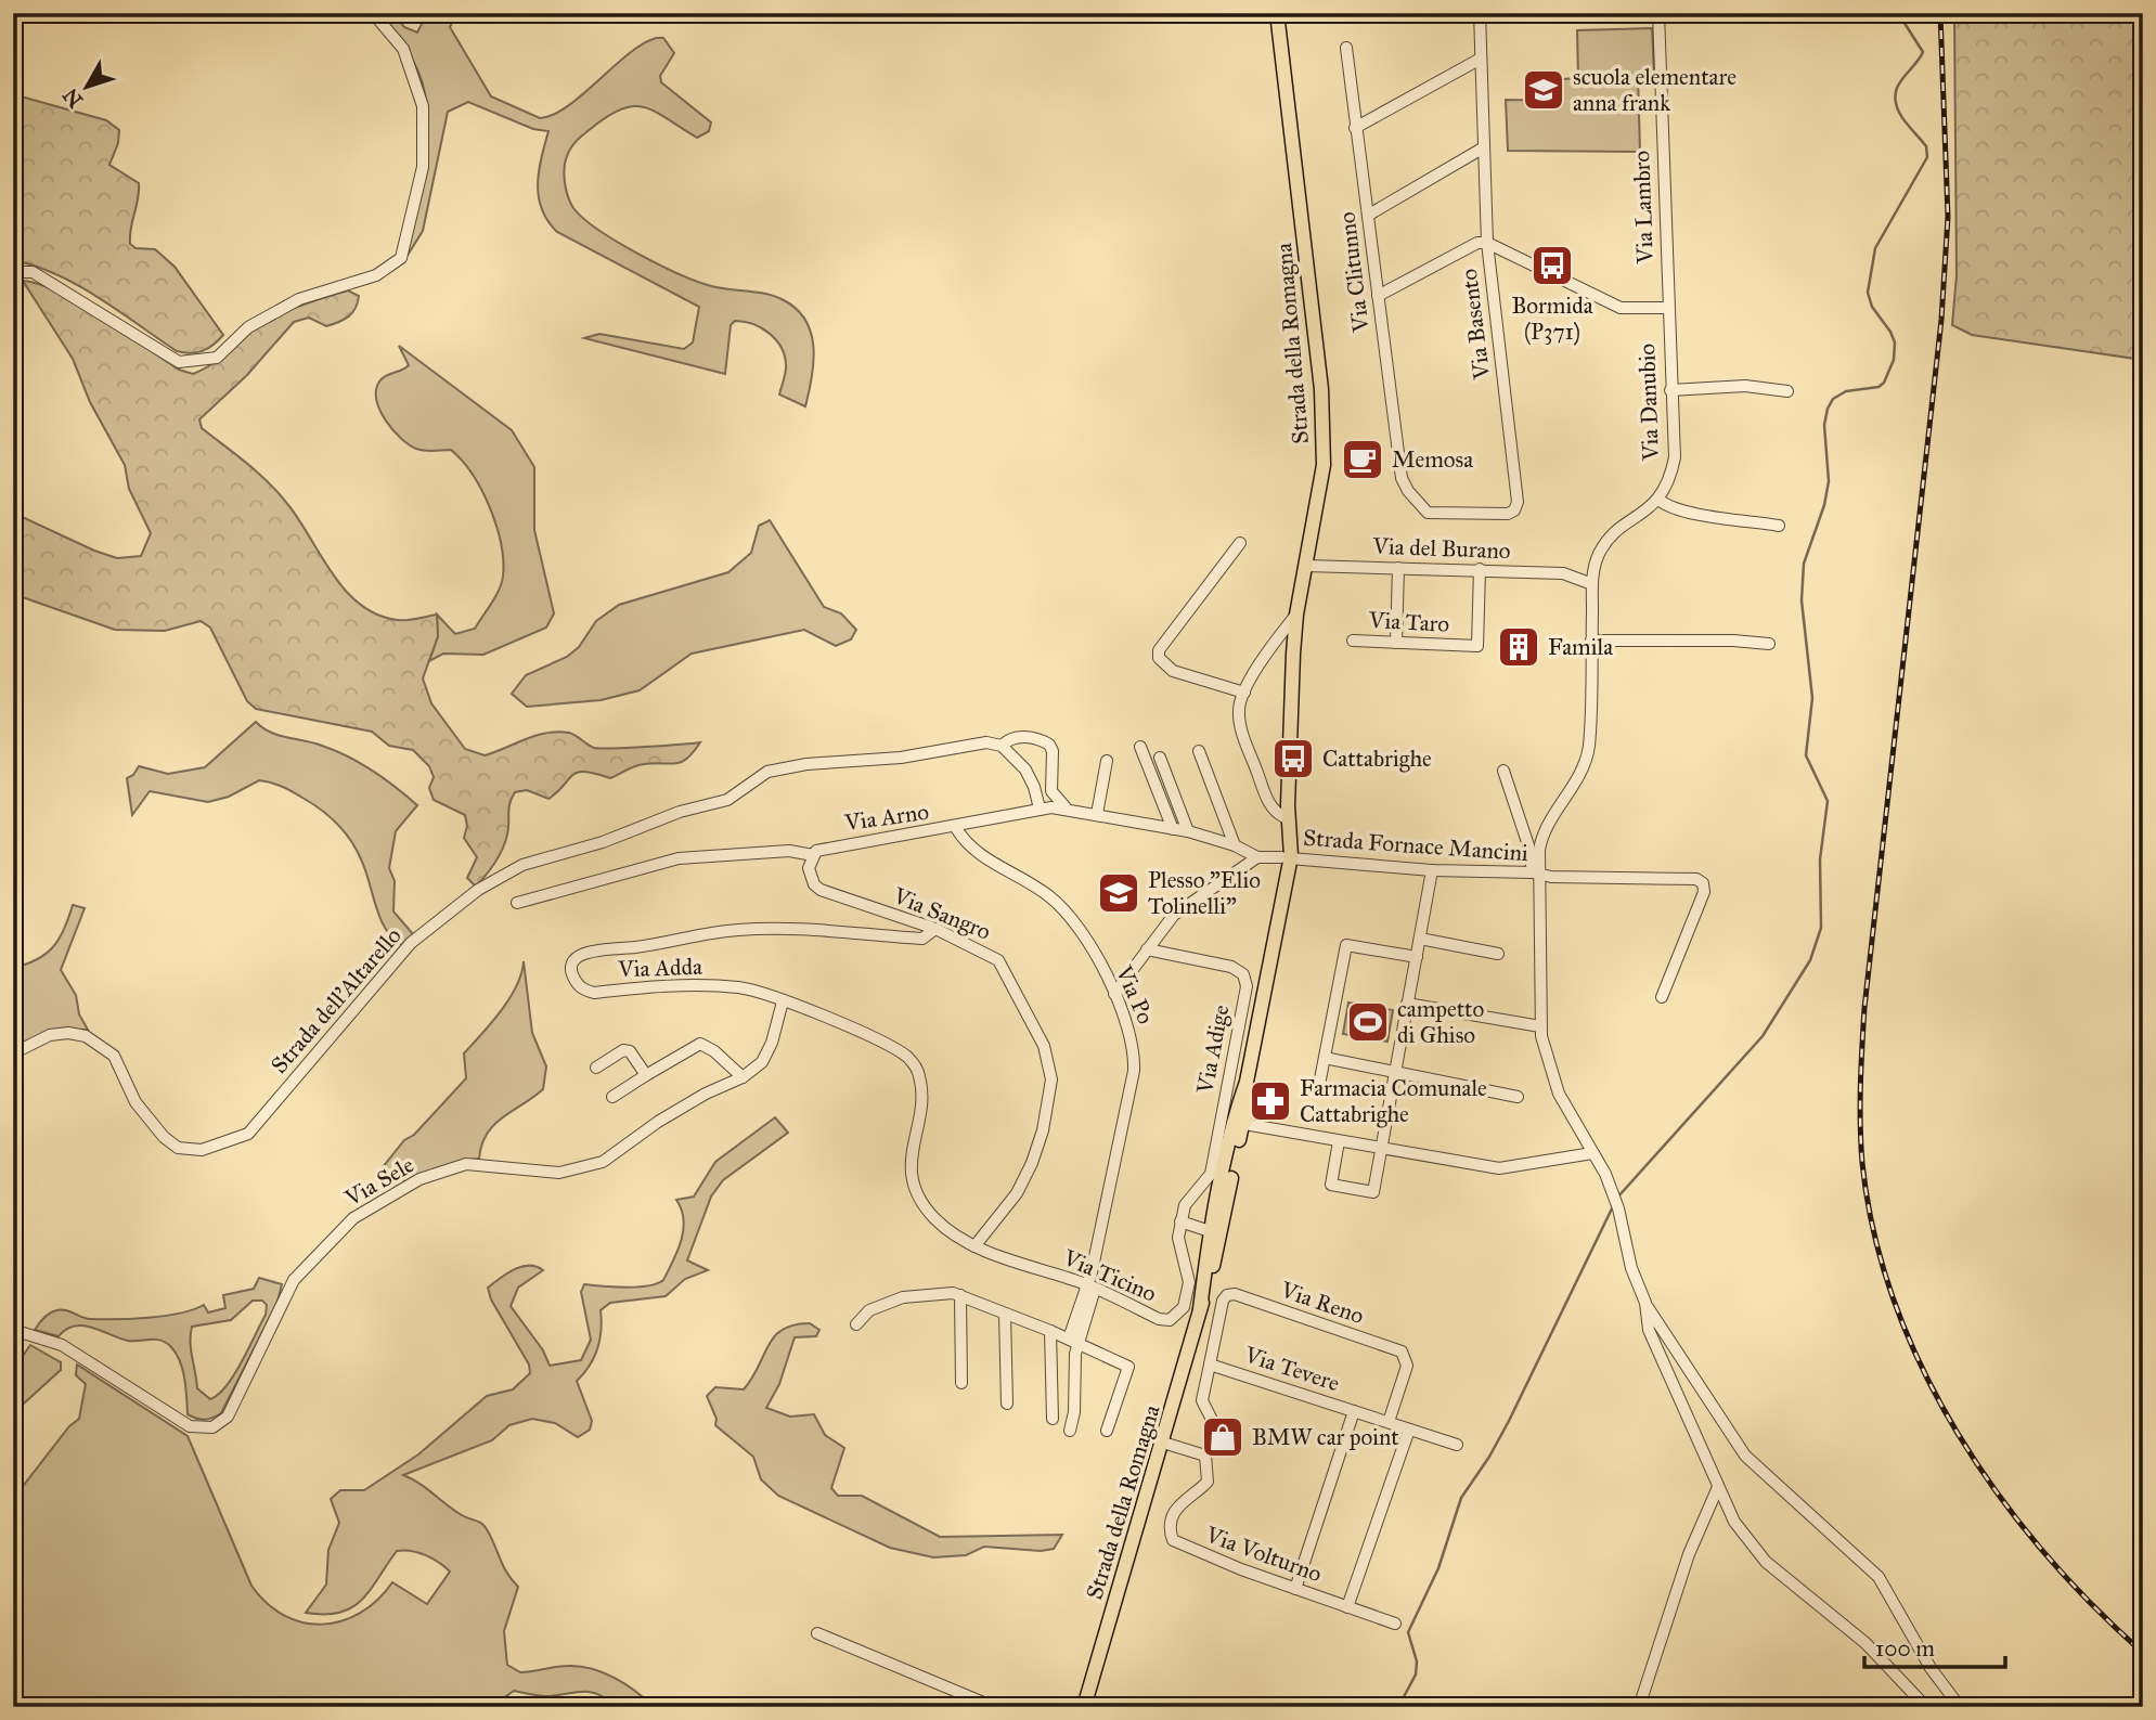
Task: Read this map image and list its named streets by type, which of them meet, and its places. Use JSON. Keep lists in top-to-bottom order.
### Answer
{
  "streets": {
    "main road": ["Strada della Romagna"],
    "street": [
      "Via Lambro",
      "Via Clitunno",
      "Via Basento",
      "Via Danubio",
      "Via del Burano",
      "Via Taro",
      "Via Arno",
      "Strada Fornace Mancini",
      "Via Sangro",
      "Via Adda",
      "Via Po",
      "Strada dell'Altarello",
      "Via Adige",
      "Via Sele",
      "Via Ticino",
      "Via Reno",
      "Via Tevere",
      "Via Volturno"
    ]
  },
  "crossings": [
    ["Via Lambro", "Via Danubio"],
    ["Via Clitunno", "Via Basento"],
    ["Strada della Romagna", "Via del Burano"],
    ["Strada della Romagna", "Strada Fornace Mancini"],
    ["Via Danubio", "Strada Fornace Mancini"],
    ["Via del Burano", "Via Taro"],
    ["Via Arno", "Via Sangro"],
    ["Via Arno", "Via Po"],
    ["Via Arno", "Strada dell'Altarello"],
    ["Via Sangro", "Via Adda"],
    ["Via Sangro", "Via Ticino"],
    ["Via Adda", "Via Sele"],
    ["Via Adda", "Via Ticino"],
    ["Via Po", "Via Ticino"],
    ["Via Adige", "Via Ticino"],
    ["Via Reno", "Via Tevere"],
    ["Via Tevere", "Via Volturno"]
  ],
  "places": {
    "school or university": ["scuola elementare anna frank", "Plesso \"Elio Tolinelli\""],
    "bus stop": ["Bormida (P371)", "Cattabrighe"],
    "cafe": ["Memosa"],
    "building": ["Famila"],
    "sports": ["campetto di Ghiso"],
    "pharmacy": ["Farmacia Comunale Cattabrighe"],
    "shop": ["BMW car point"]
  },
  "scale_bar": "100 m",
  "north": "bottom left"
}
